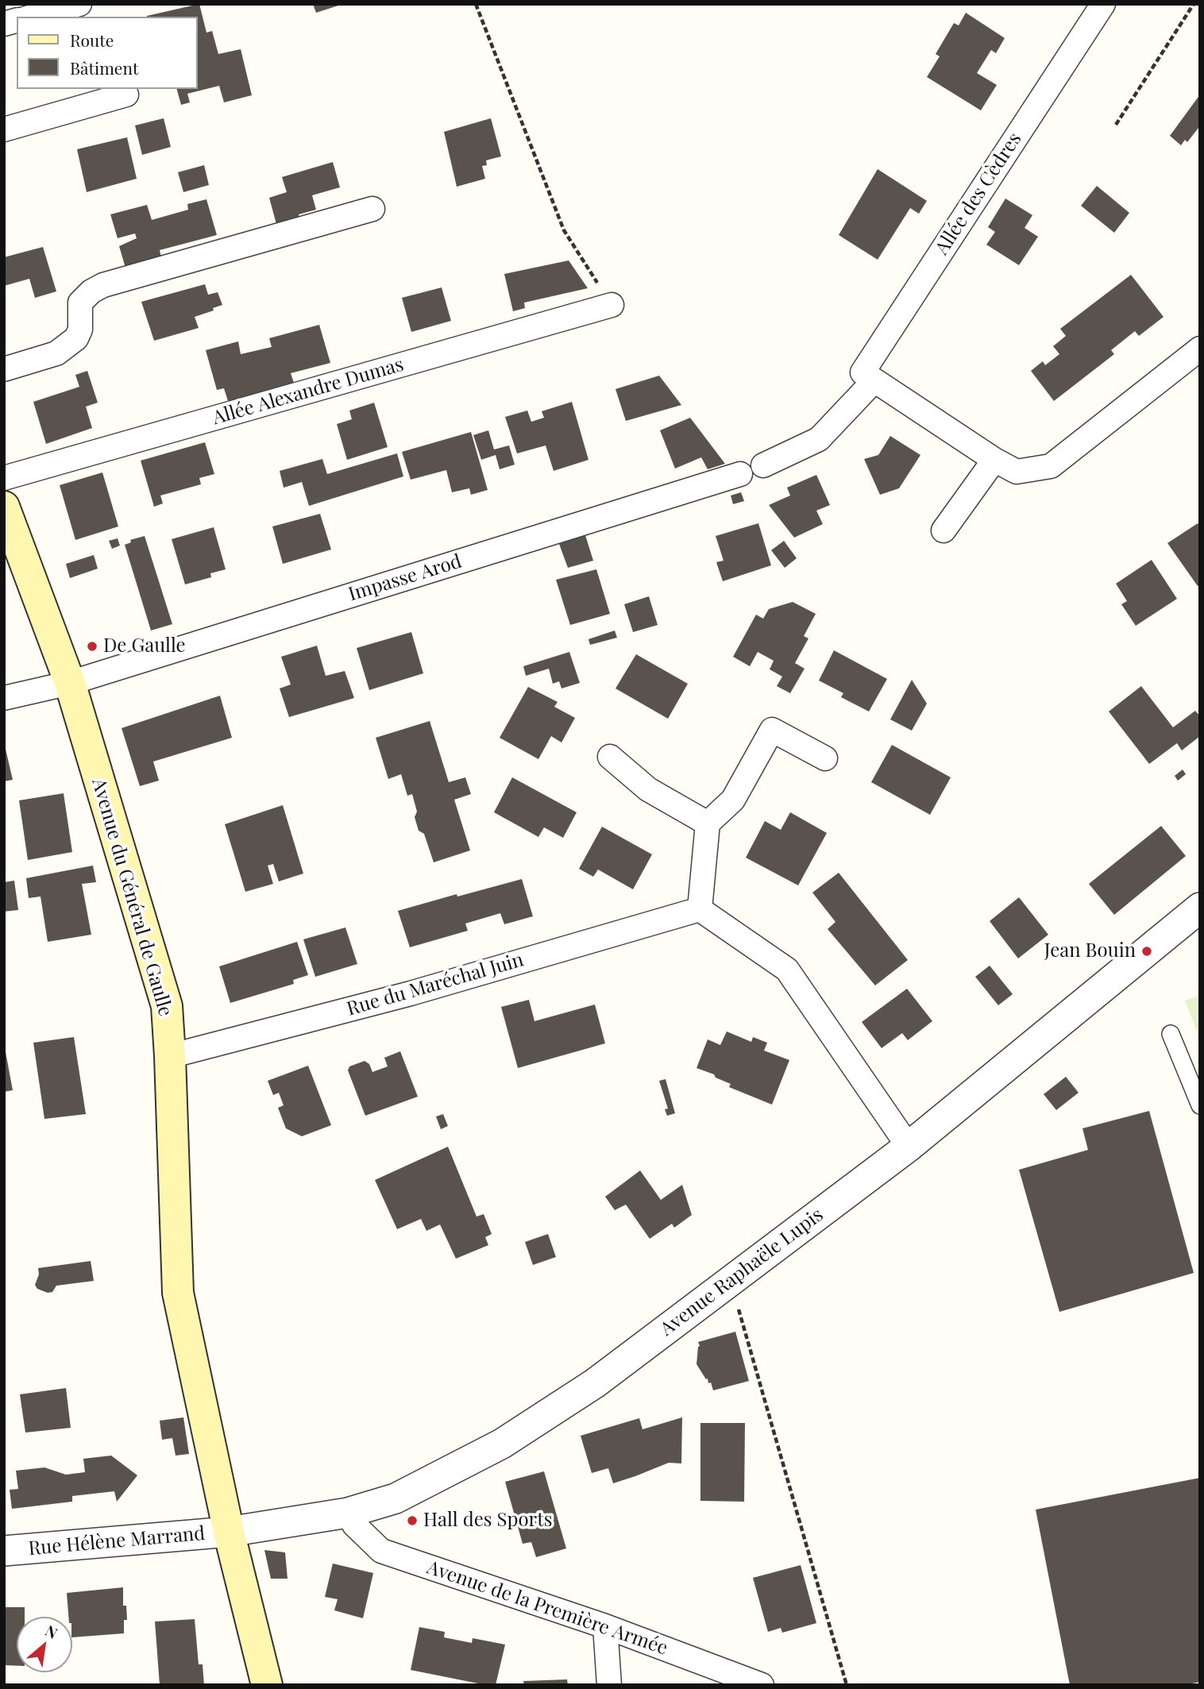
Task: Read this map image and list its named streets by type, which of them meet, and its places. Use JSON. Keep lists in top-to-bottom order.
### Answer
{
  "streets": {
    "main road": ["Avenue du Général de Gaulle"],
    "street": [
      "Allée des Cèdres",
      "Allée Alexandre Dumas",
      "Impasse Arod",
      "Rue du Maréchal Juin",
      "Avenue Raphaële Lupis",
      "Rue Hélène Marrand",
      "Avenue de la Première Armée"
    ]
  },
  "crossings": [
    ["Impasse Arod", "Avenue du Général de Gaulle"],
    ["Avenue du Général de Gaulle", "Rue du Maréchal Juin"],
    ["Avenue du Général de Gaulle", "Avenue Raphaële Lupis"],
    ["Avenue du Général de Gaulle", "Rue Hélène Marrand"],
    ["Avenue Raphaële Lupis", "Rue Hélène Marrand"],
    ["Avenue Raphaële Lupis", "Avenue de la Première Armée"]
  ],
  "places": ["De Gaulle", "Jean Bouin", "Hall des Sports"],
  "legend": ["Route", "Bâtiment"],
  "north": "top right"
}
